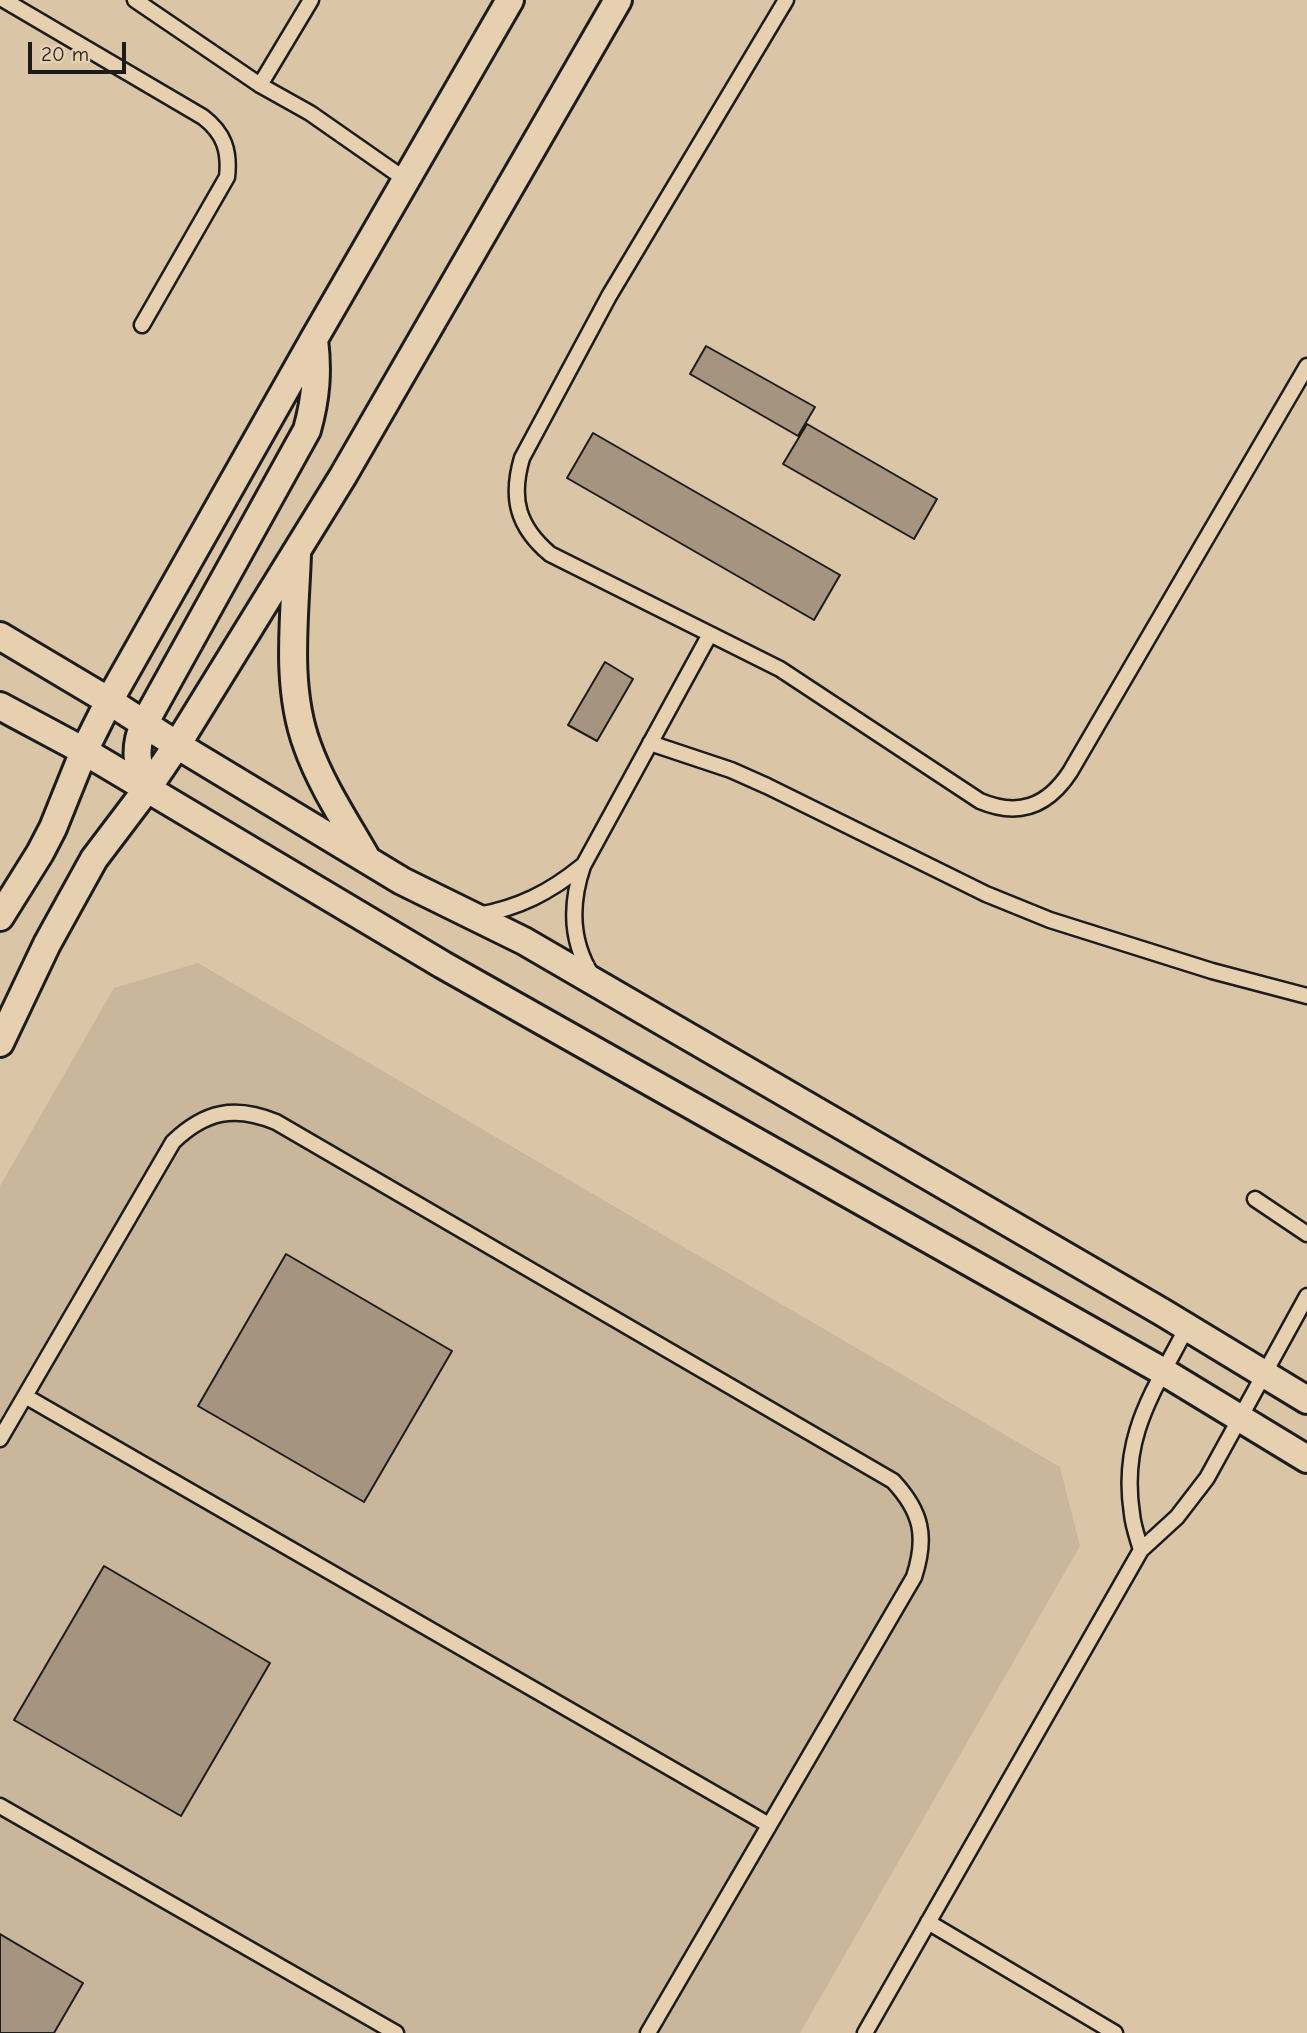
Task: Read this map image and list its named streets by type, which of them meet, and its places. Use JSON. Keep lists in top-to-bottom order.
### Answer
{
  "scale_bar": "20 m"
}
